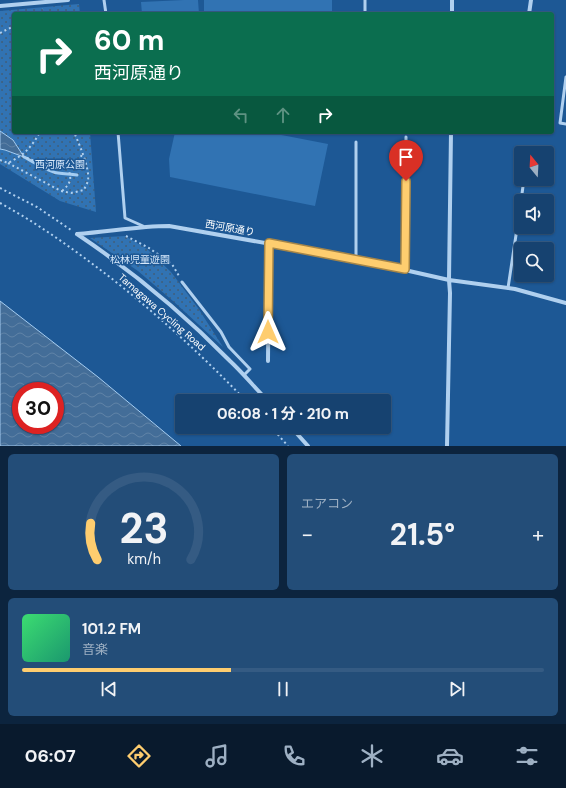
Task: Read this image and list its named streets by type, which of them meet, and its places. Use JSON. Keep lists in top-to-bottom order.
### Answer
{
  "streets": {
    "street": ["西河原通り"],
    "path": ["Tamagawa Cycling Road"]
  },
  "parks": ["西河原公園", "松林児童遊園"],
  "north": "top",
  "page": {
    "turn": ["60 m", "西河原通り"],
    "limit": "30",
    "trip": "06:08 · 1 分 · 210 m",
    "tile": "エアコン",
    "heat": ["−", "21.5°", "+"],
    "song": ["101.2 FM", "音楽"],
    "tabs": "06:07",
    "gauge": ["23", "km/h"]
  }
}
